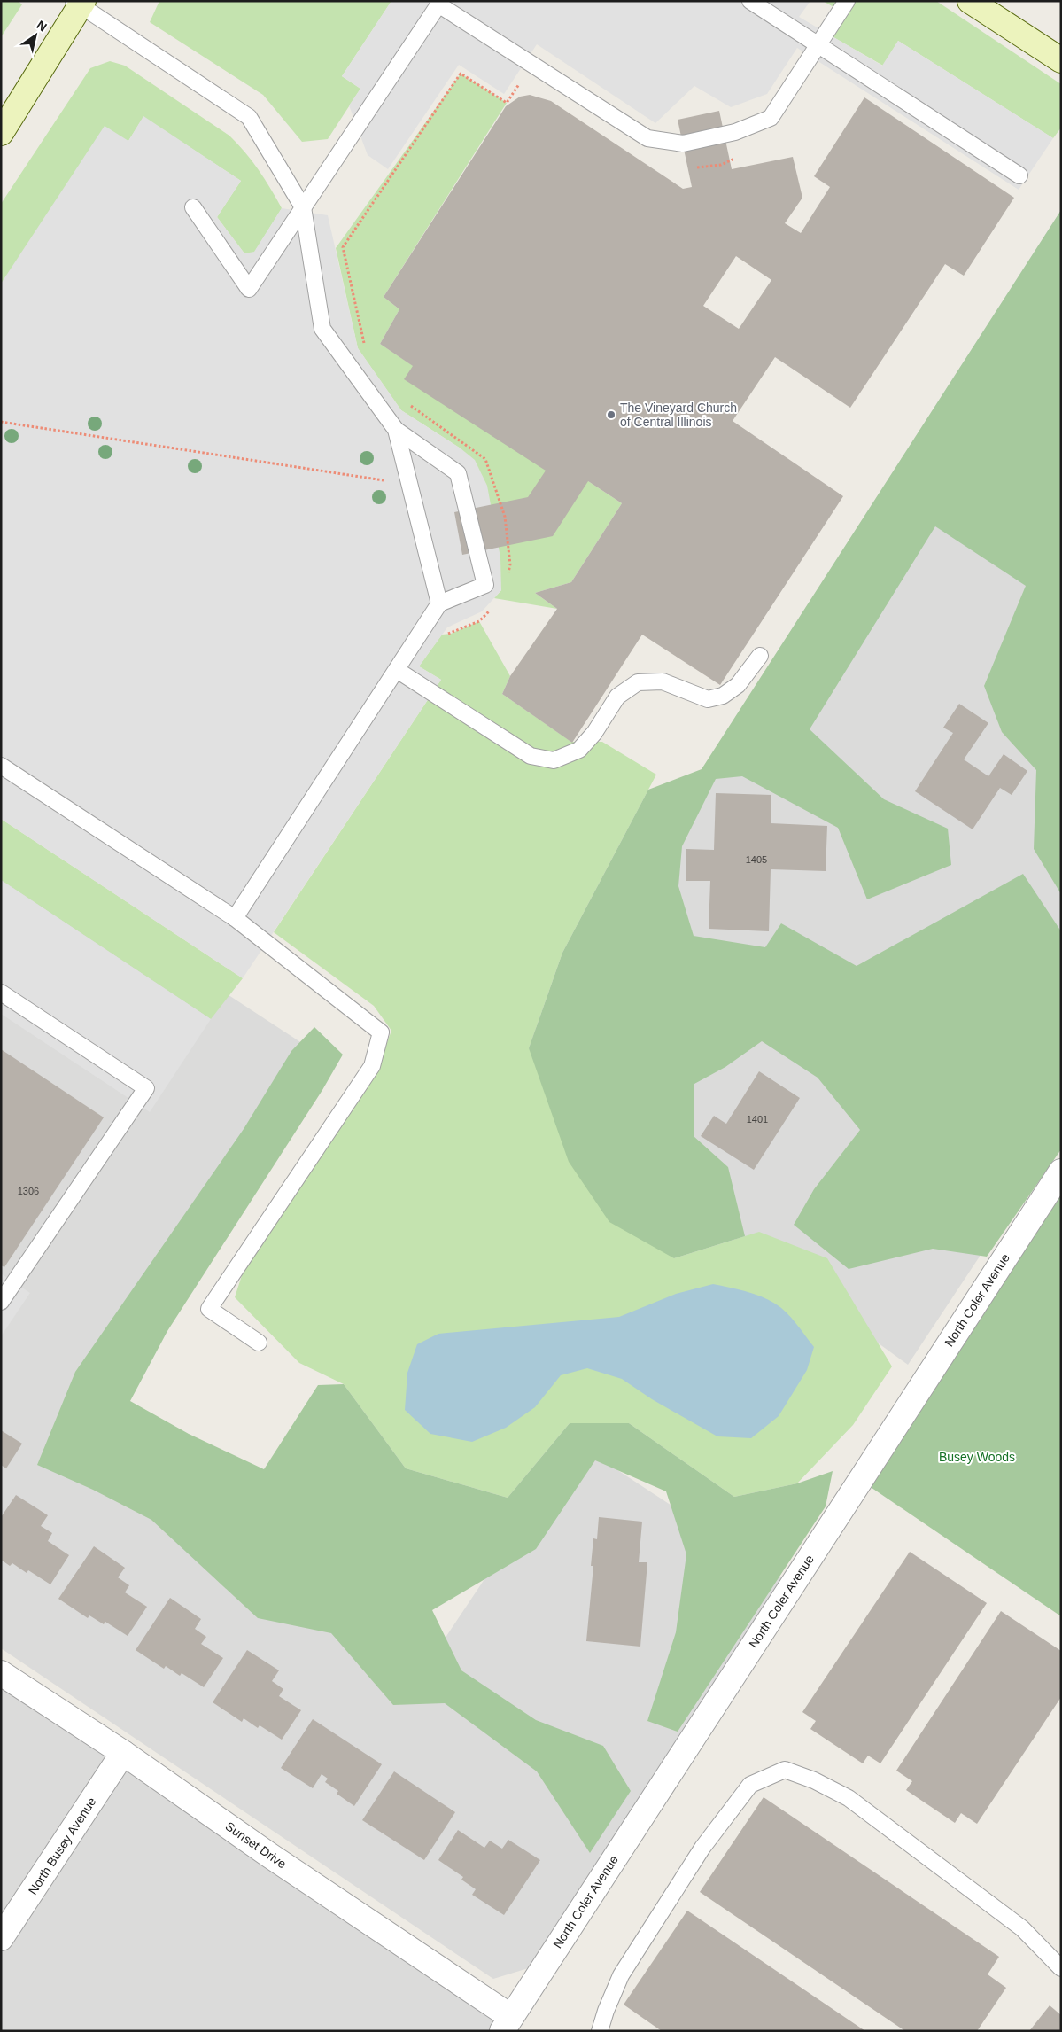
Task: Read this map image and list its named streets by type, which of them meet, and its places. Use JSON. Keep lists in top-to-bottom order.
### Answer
{
  "streets": {
    "street": ["North Coler Avenue", "Sunset Drive", "North Busey Avenue"]
  },
  "crossings": [
    ["North Coler Avenue", "Sunset Drive"],
    ["Sunset Drive", "North Busey Avenue"]
  ],
  "parks": ["Busey Woods"],
  "places": ["The Vineyard Church of Central Illinois"],
  "house_numbers": ["1405", "1401", "1306"],
  "north": "top right"
}
